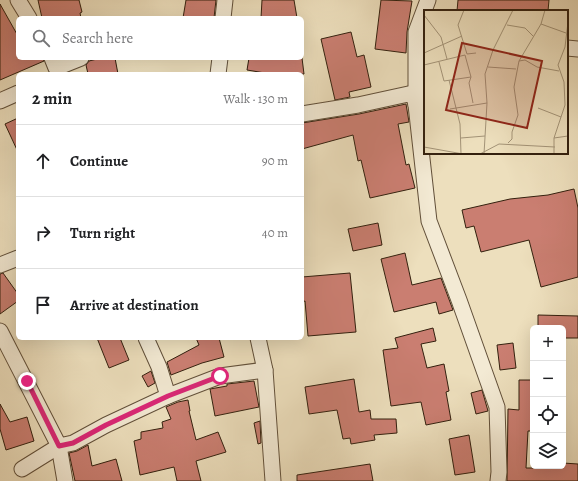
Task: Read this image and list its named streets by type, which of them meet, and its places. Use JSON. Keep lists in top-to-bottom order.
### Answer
{
  "page": {
    "search": "Search here",
    "heading": ["2 min", "Walk · 130 m"],
    "list": [
      ["Continue", "90 m"],
      ["Turn right", "40 m"],
      "Arrive at destination"
    ],
    "map_buttons": ["+", "−"]
  }
}
